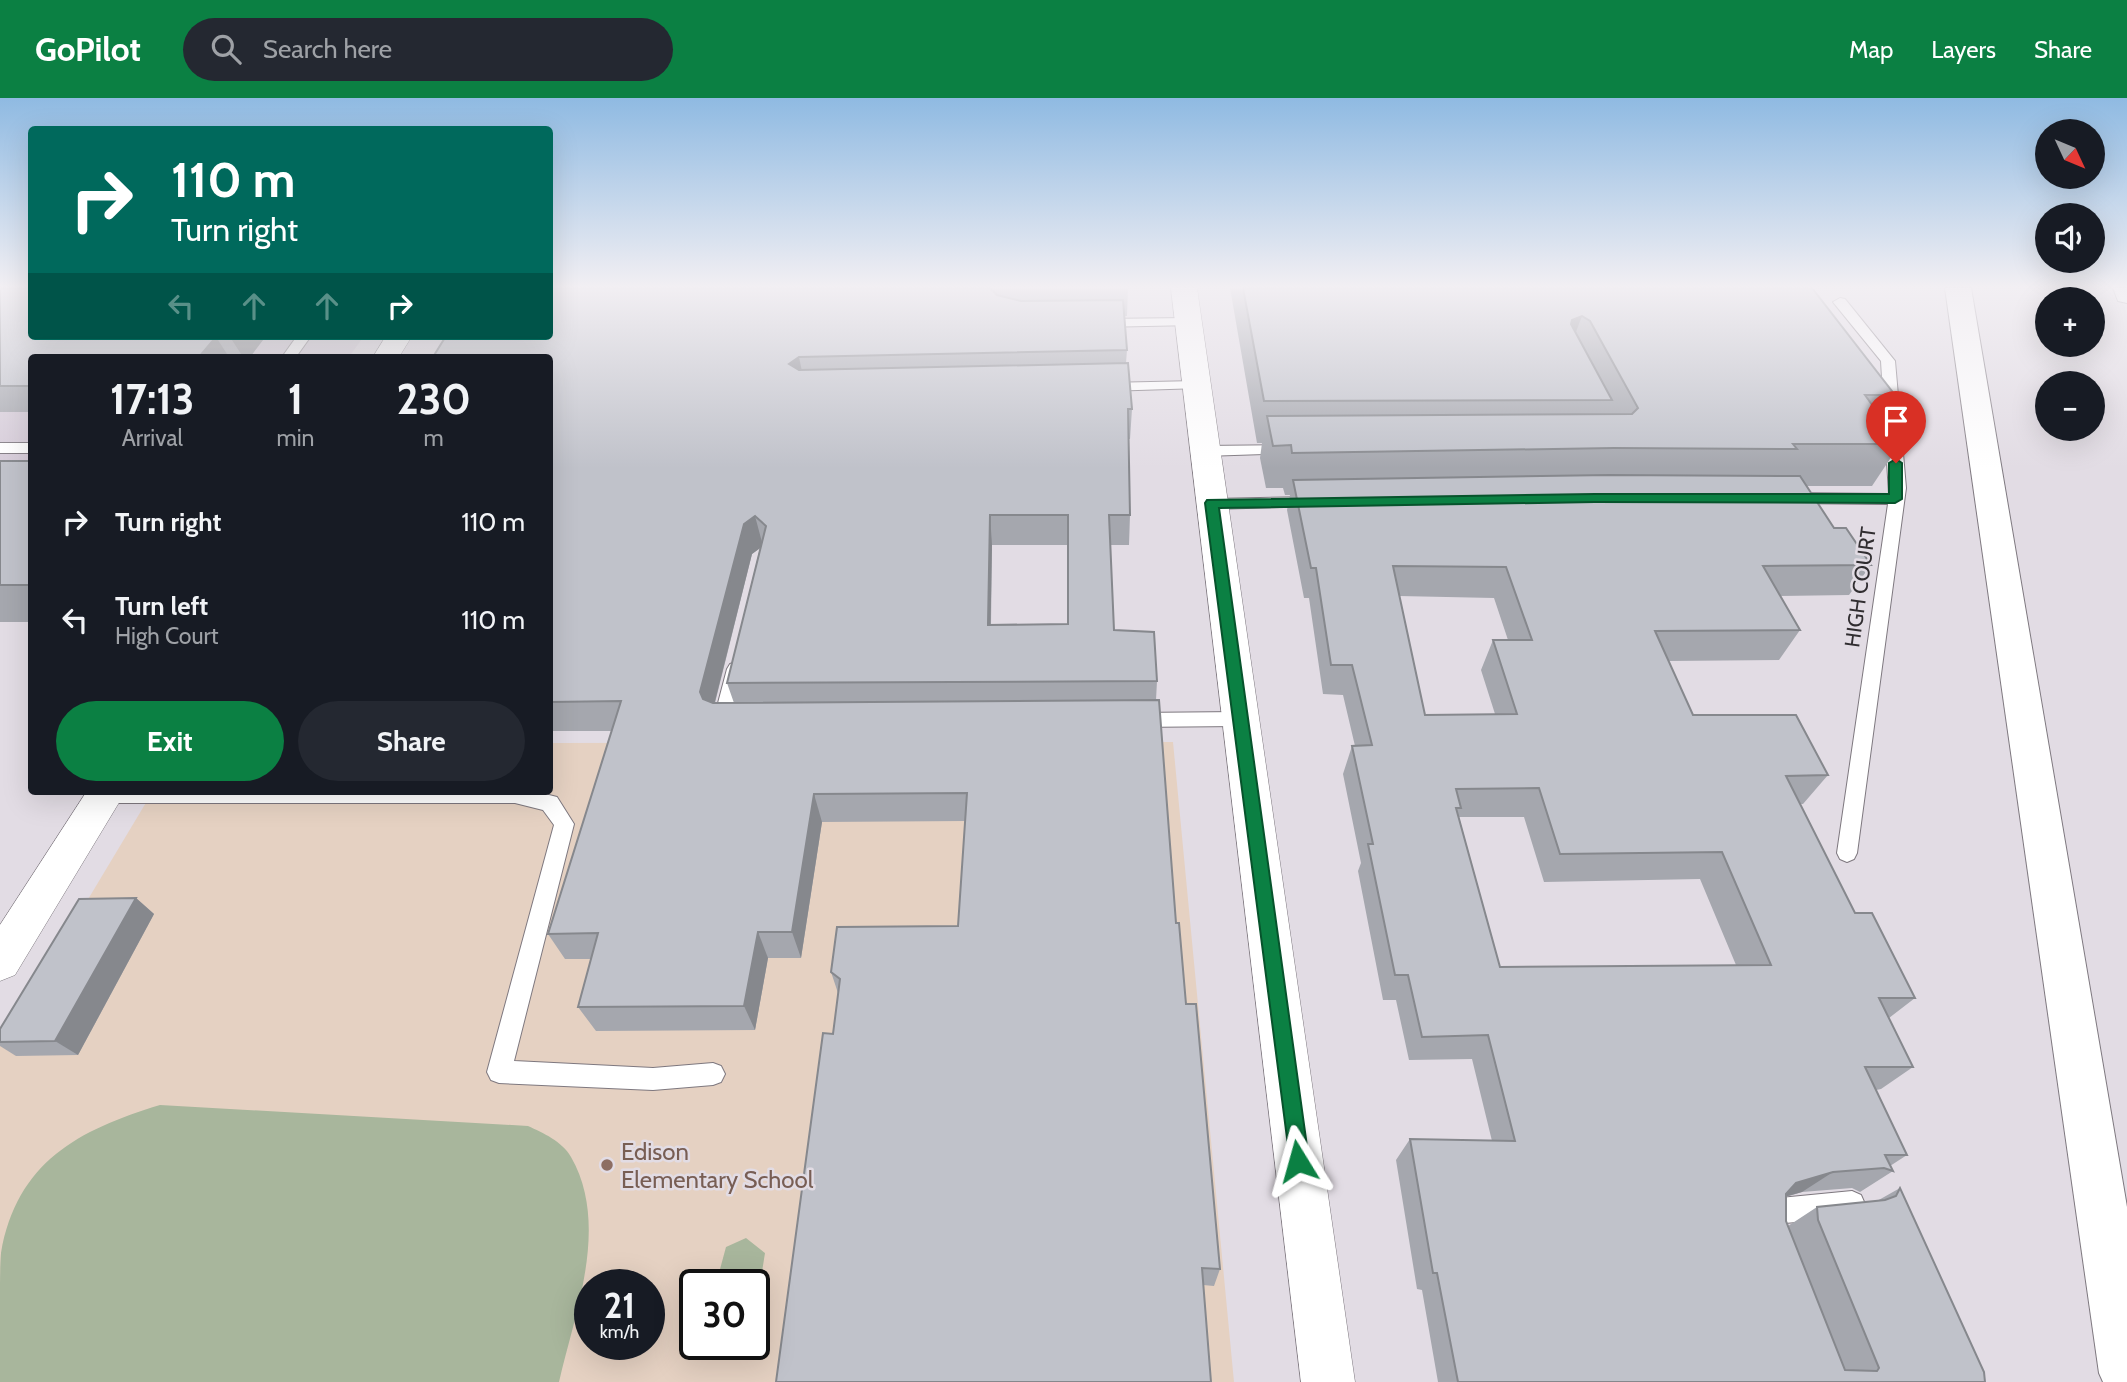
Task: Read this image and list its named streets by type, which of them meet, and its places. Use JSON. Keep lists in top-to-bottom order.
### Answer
{
  "streets": {
    "lane": ["HIGH COURT"]
  },
  "places": ["Edison Elementary School"],
  "north": "bottom right",
  "page": {
    "header": "GoPilot",
    "search": "Search here",
    "nav": ["Map", "Layers", "Share"],
    "map_buttons": ["+", "−"],
    "turn": ["110 m", "Turn right"],
    "eta": [
      "17:13",
      "Arrival",
      "1",
      "min",
      "230",
      "m"
    ],
    "list": [
      {
        "name": "Turn right",
        "value": "110 m"
      },
      {
        "name": "Turn left",
        "note": "High Court",
        "value": "110 m"
      }
    ],
    "buttons": ["Exit", "Share"],
    "speed": "21 km/h",
    "limit": "30"
  }
}
